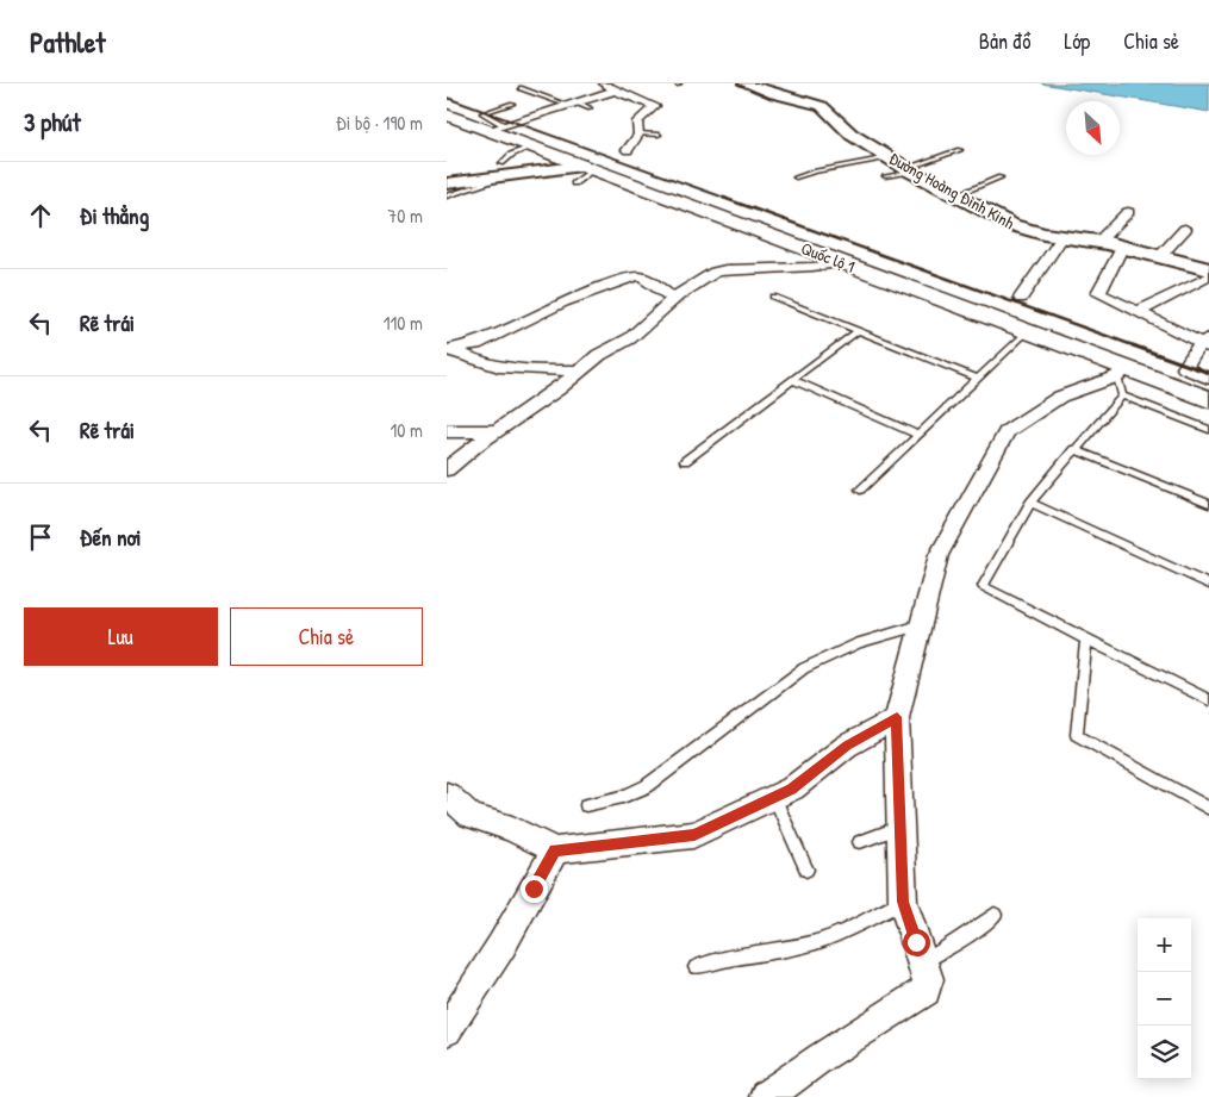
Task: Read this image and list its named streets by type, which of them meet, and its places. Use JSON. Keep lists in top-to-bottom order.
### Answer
{
  "streets": {
    "highway": ["Quốc lộ 1"],
    "street": ["Đường Hoàng Đình Kinh"]
  },
  "north": "bottom right",
  "page": {
    "header": "Pathlet",
    "nav": ["Bản đồ", "Lớp", "Chia sẻ"],
    "heading": ["3 phút", "Đi bộ · 190 m"],
    "list": [
      ["Đi thẳng", "70 m"],
      ["Rẽ trái", "110 m"],
      ["Rẽ trái", "10 m"],
      "Đến nơi"
    ],
    "buttons": ["Lưu", "Chia sẻ"],
    "map_buttons": ["+", "−"]
  }
}
